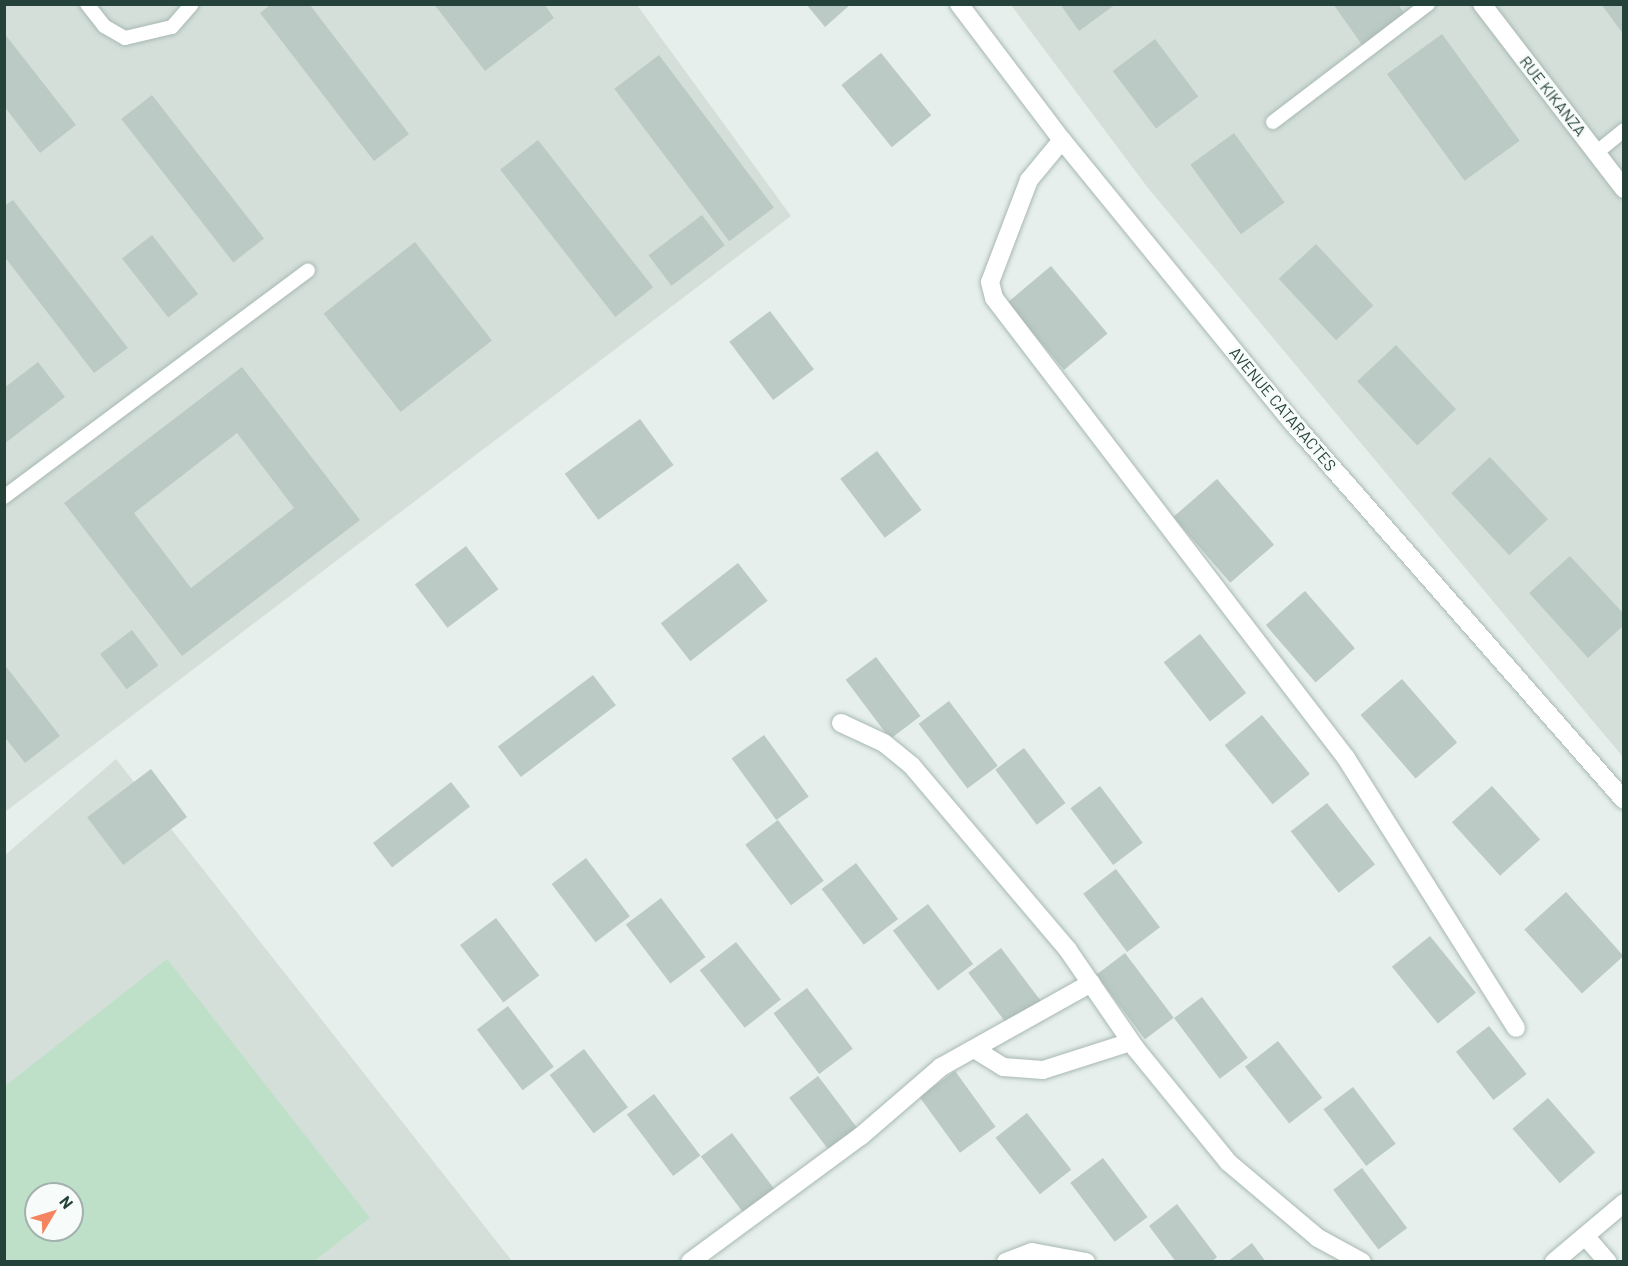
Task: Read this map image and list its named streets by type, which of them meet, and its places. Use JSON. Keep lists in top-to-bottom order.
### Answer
{
  "streets": {
    "street": ["RUE KIKANZA", "AVENUE CATARACTES"]
  },
  "north": "top right"
}
